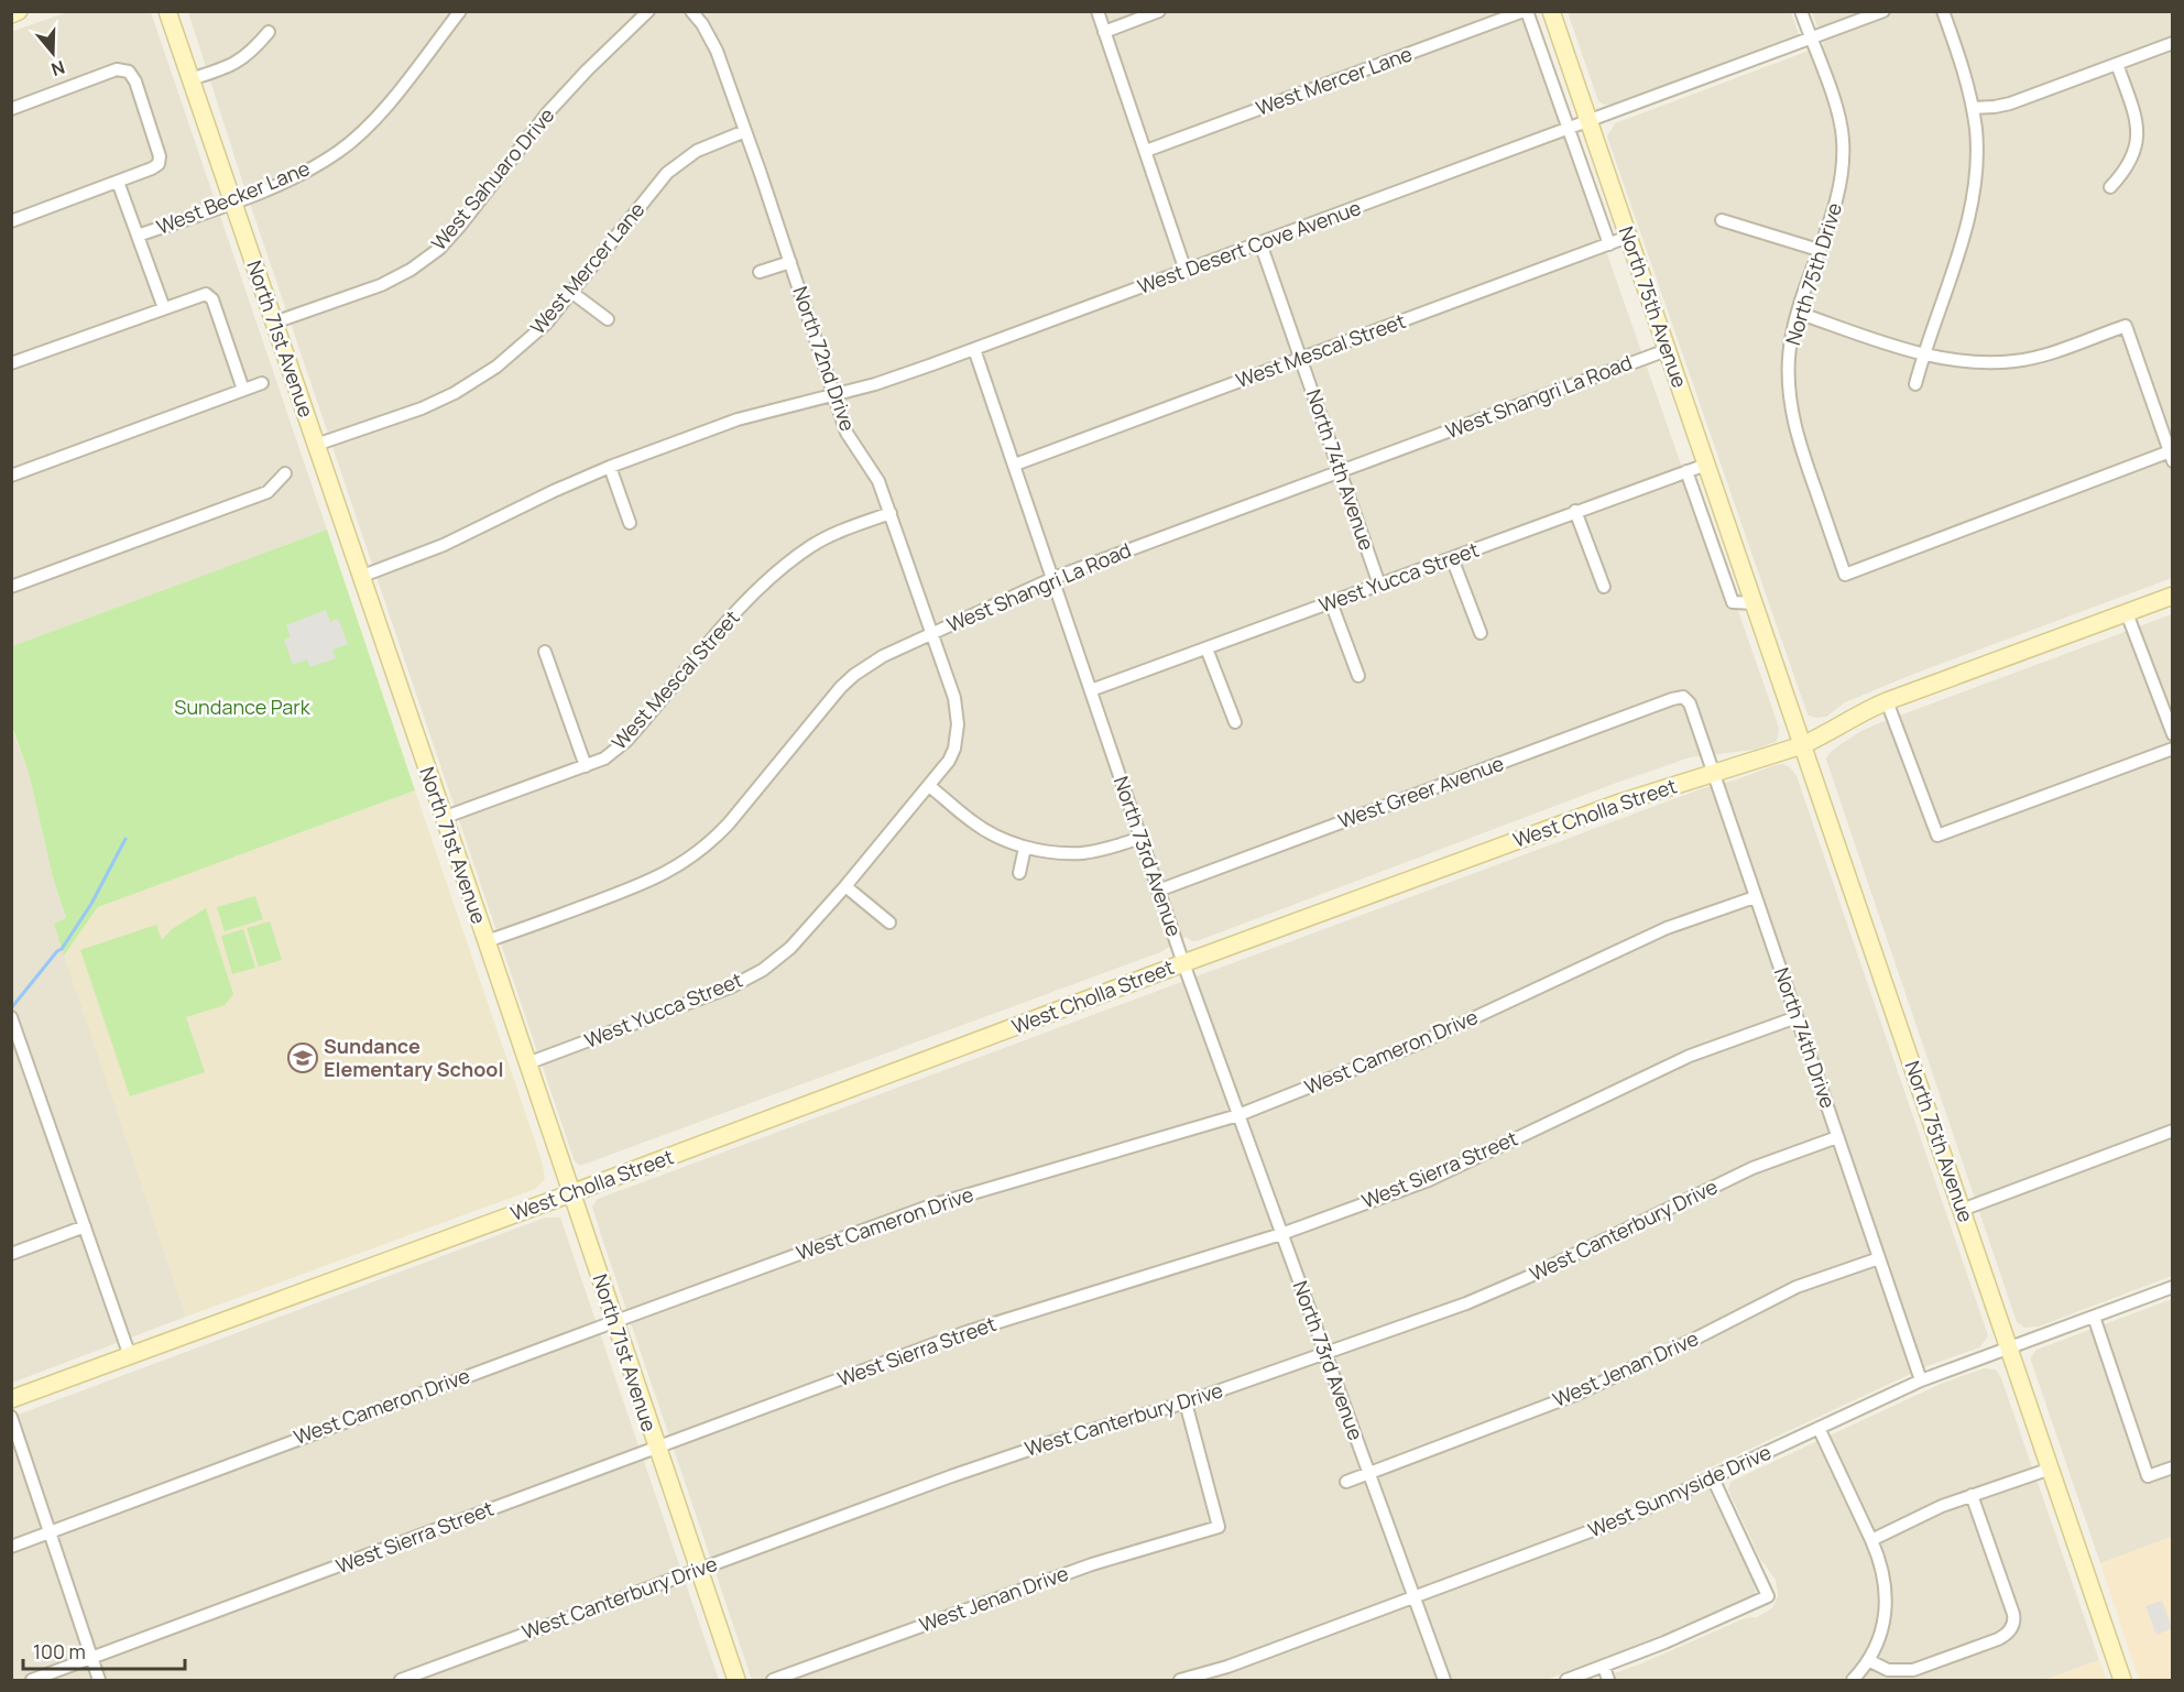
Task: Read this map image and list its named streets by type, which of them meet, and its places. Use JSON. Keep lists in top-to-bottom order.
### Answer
{
  "streets": {
    "street": [
      "West Mercer Lane",
      "West Sahuaro Drive",
      "West Becker Lane",
      "West Desert Cove Avenue",
      "North 75th Drive",
      "North 75th Avenue",
      "North 71st Avenue",
      "West Mescal Street",
      "North 72nd Drive",
      "West Shangri La Road",
      "North 74th Avenue",
      "West Yucca Street",
      "West Greer Avenue",
      "West Cholla Street",
      "North 73rd Avenue",
      "North 74th Drive",
      "West Cameron Drive",
      "West Sierra Street",
      "West Canterbury Drive",
      "West Jenan Drive",
      "West Sunnyside Drive"
    ]
  },
  "crossings": [
    ["West Mercer Lane", "North 75th Avenue"],
    ["West Mercer Lane", "North 71st Avenue"],
    ["West Mercer Lane", "North 72nd Drive"],
    ["West Sahuaro Drive", "North 71st Avenue"],
    ["West Becker Lane", "North 71st Avenue"],
    ["West Desert Cove Avenue", "North 75th Drive"],
    ["West Desert Cove Avenue", "North 75th Avenue"],
    ["West Desert Cove Avenue", "North 71st Avenue"],
    ["West Desert Cove Avenue", "North 72nd Drive"],
    ["West Desert Cove Avenue", "North 74th Avenue"],
    ["West Desert Cove Avenue", "North 73rd Avenue"],
    ["North 75th Avenue", "West Mescal Street"],
    ["North 75th Avenue", "West Shangri La Road"],
    ["North 75th Avenue", "West Yucca Street"],
    ["North 75th Avenue", "West Cholla Street"],
    ["North 75th Avenue", "West Sunnyside Drive"],
    ["North 71st Avenue", "West Mescal Street"],
    ["North 71st Avenue", "West Shangri La Road"],
    ["North 71st Avenue", "West Yucca Street"],
    ["North 71st Avenue", "West Cholla Street"],
    ["North 71st Avenue", "West Cameron Drive"],
    ["North 71st Avenue", "West Sierra Street"],
    ["North 71st Avenue", "West Canterbury Drive"],
    ["West Mescal Street", "North 72nd Drive"],
    ["West Mescal Street", "North 74th Avenue"],
    ["West Mescal Street", "North 73rd Avenue"],
    ["North 72nd Drive", "West Shangri La Road"],
    ["North 72nd Drive", "West Yucca Street"],
    ["West Shangri La Road", "North 74th Avenue"],
    ["West Shangri La Road", "North 73rd Avenue"],
    ["North 74th Avenue", "West Yucca Street"],
    ["West Yucca Street", "North 73rd Avenue"],
    ["West Greer Avenue", "North 73rd Avenue"],
    ["West Greer Avenue", "North 74th Drive"],
    ["West Cholla Street", "North 73rd Avenue"],
    ["West Cholla Street", "North 74th Drive"],
    ["North 73rd Avenue", "West Cameron Drive"],
    ["North 73rd Avenue", "West Sierra Street"],
    ["North 73rd Avenue", "West Canterbury Drive"],
    ["North 73rd Avenue", "West Jenan Drive"],
    ["North 73rd Avenue", "West Sunnyside Drive"],
    ["North 74th Drive", "West Cameron Drive"],
    ["North 74th Drive", "West Sierra Street"],
    ["North 74th Drive", "West Canterbury Drive"],
    ["North 74th Drive", "West Jenan Drive"],
    ["North 74th Drive", "West Sunnyside Drive"],
    ["West Canterbury Drive", "West Jenan Drive"]
  ],
  "parks": ["Sundance Park"],
  "places": {
    "school or university": ["Sundance Elementary School"]
  },
  "scale_bar": "100 m",
  "north": "bottom"
}
